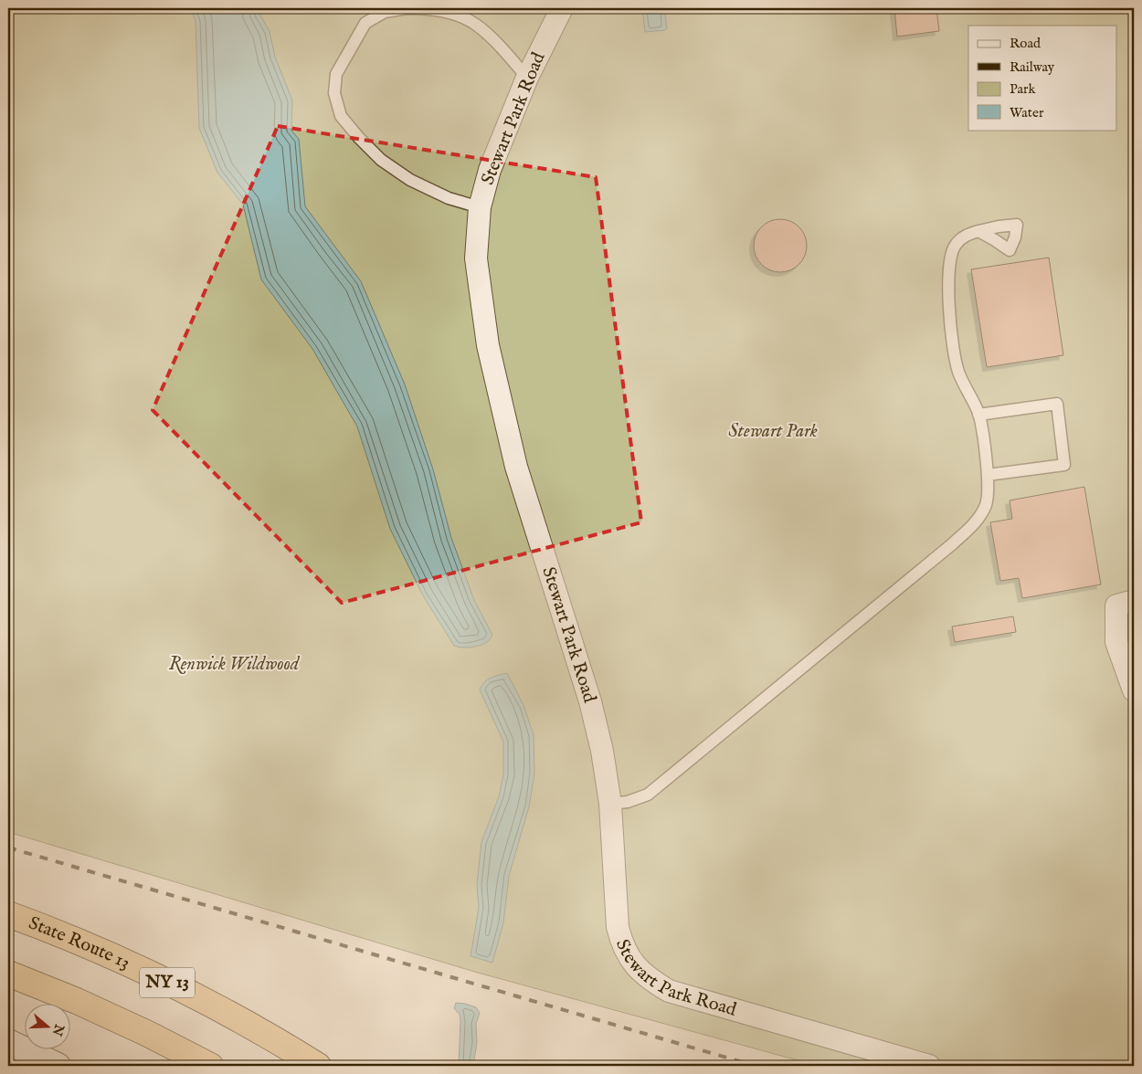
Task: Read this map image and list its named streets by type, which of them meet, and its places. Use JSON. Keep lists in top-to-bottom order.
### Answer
{
  "streets": {
    "highway": ["State Route 13", "NY 13"],
    "street": ["Stewart Park Road"]
  },
  "parks": ["Stewart Park", "Renwick Wildwood"],
  "legend": [
    "Road",
    "Railway",
    "Park",
    "Water"
  ],
  "north": "right"
}
